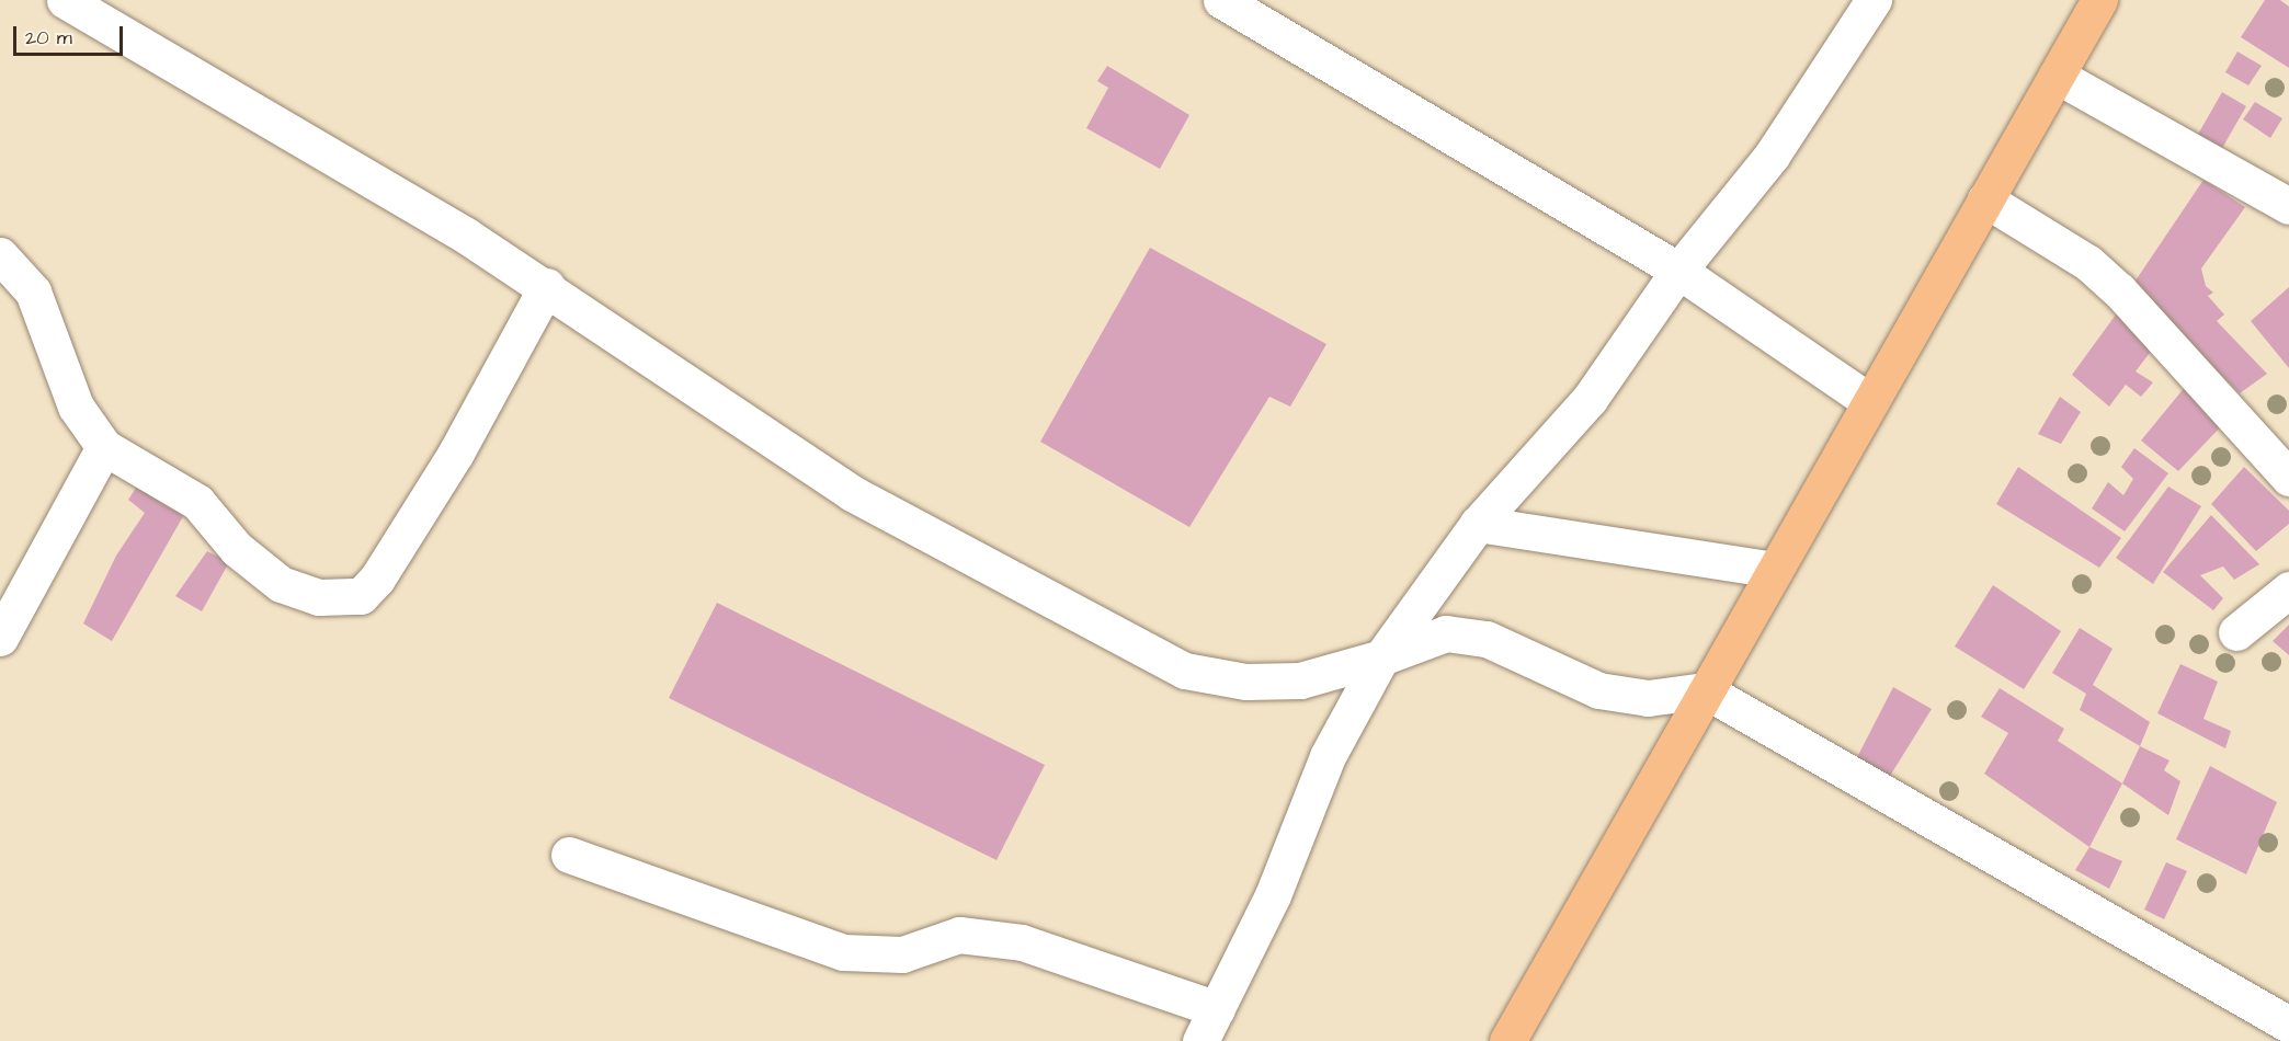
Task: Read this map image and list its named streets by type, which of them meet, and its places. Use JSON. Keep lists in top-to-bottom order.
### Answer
{
  "scale_bar": "20 m"
}
